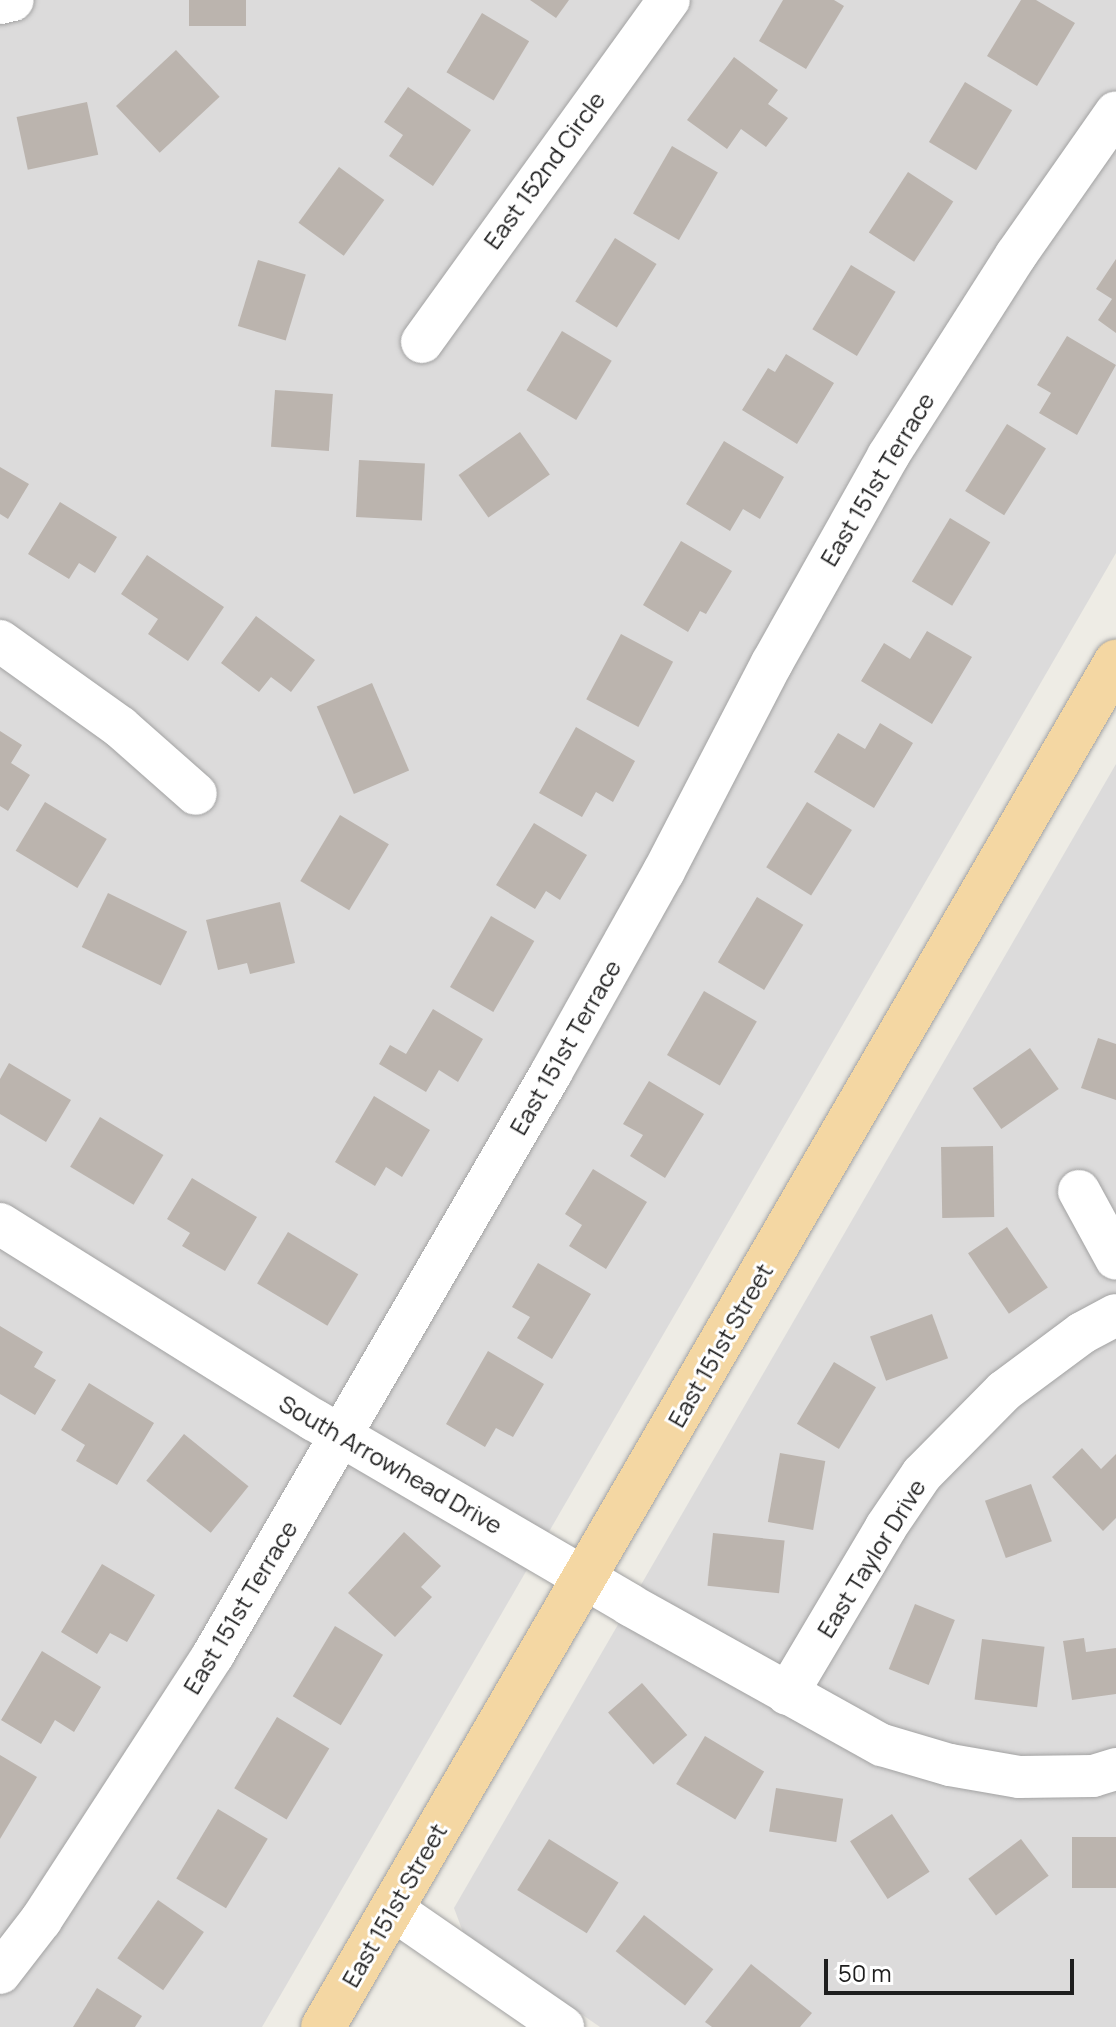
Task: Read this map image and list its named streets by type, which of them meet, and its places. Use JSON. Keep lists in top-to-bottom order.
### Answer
{
  "streets": {
    "main road": ["East 151st Street"],
    "street": [
      "East 152nd Circle",
      "East 151st Terrace",
      "South Arrowhead Drive",
      "East Taylor Drive"
    ]
  },
  "crossings": [
    ["East 151st Terrace", "South Arrowhead Drive"],
    ["East 151st Street", "South Arrowhead Drive"],
    ["South Arrowhead Drive", "East Taylor Drive"]
  ],
  "scale_bar": "50 m"
}
